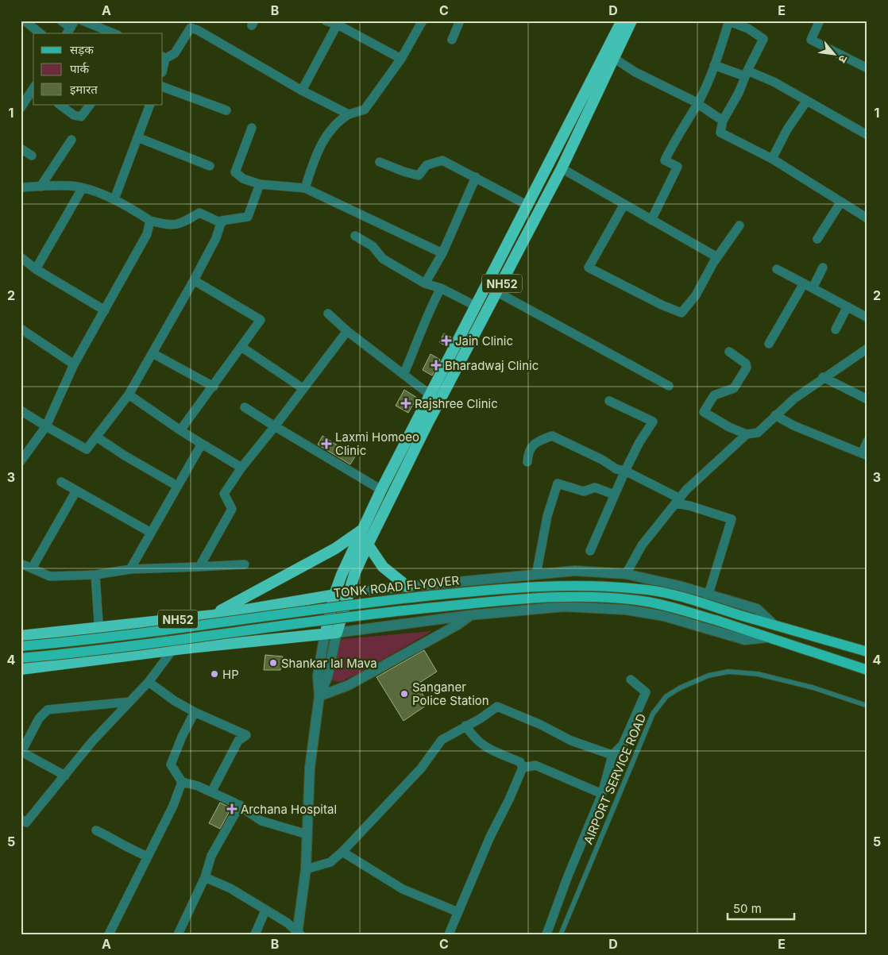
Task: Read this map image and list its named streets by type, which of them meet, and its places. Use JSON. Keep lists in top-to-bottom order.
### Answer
{
  "streets": {
    "highway": ["NH52"],
    "main road": ["TONK ROAD FLYOVER"],
    "lane": ["AIRPORT SERVICE ROAD"]
  },
  "places": {
    "health": [
      "Jain Clinic",
      "Bharadwaj Clinic",
      "Rajshree Clinic",
      "Laxmi Homoeo Clinic",
      "Archana Hospital"
    ],
    "other": ["Shankar lal Mava", "HP", "Sanganer Police Station"]
  },
  "legend": ["सड़क", "पार्क", "इमारत"],
  "scale_bar": "50 m",
  "north": "bottom right",
  "grid": {
    "columns": [
      "A",
      "B",
      "C",
      "D",
      "E"
    ],
    "rows": [
      "1",
      "2",
      "3",
      "4",
      "5"
    ]
  }
}
